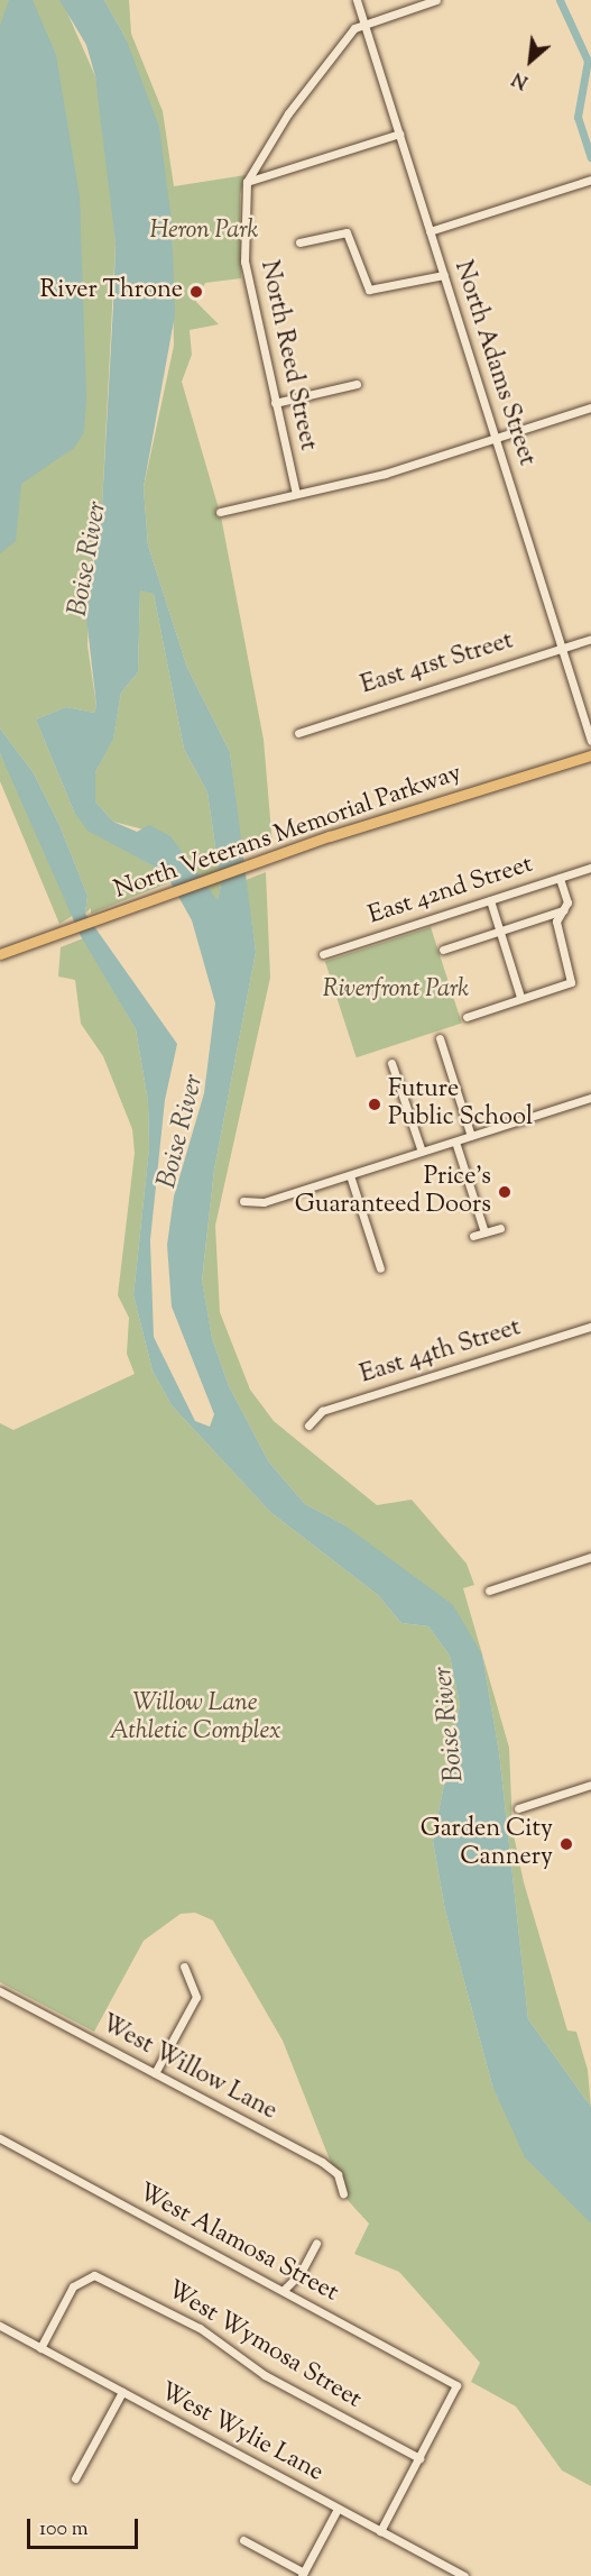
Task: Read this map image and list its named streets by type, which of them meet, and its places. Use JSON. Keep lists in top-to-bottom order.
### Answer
{
  "streets": {
    "main road": ["North Veterans Memorial Parkway"],
    "street": [
      "North Reed Street",
      "North Adams Street",
      "East 41st Street",
      "East 42nd Street",
      "East 44th Street",
      "West Willow Lane",
      "West Alamosa Street",
      "West Wymosa Street",
      "West Wylie Lane"
    ]
  },
  "crossings": [
    ["North Reed Street", "North Adams Street"],
    ["North Adams Street", "East 41st Street"],
    ["West Alamosa Street", "West Wymosa Street"],
    ["West Wymosa Street", "West Wylie Lane"]
  ],
  "water": ["Boise River"],
  "parks": ["Heron Park", "Riverfront Park", "Willow Lane Athletic Complex"],
  "places": [
    "River Throne",
    "Future Public School",
    "Price's Guaranteed Doors",
    "Garden City Cannery"
  ],
  "scale_bar": "100 m",
  "north": "bottom left"
}
